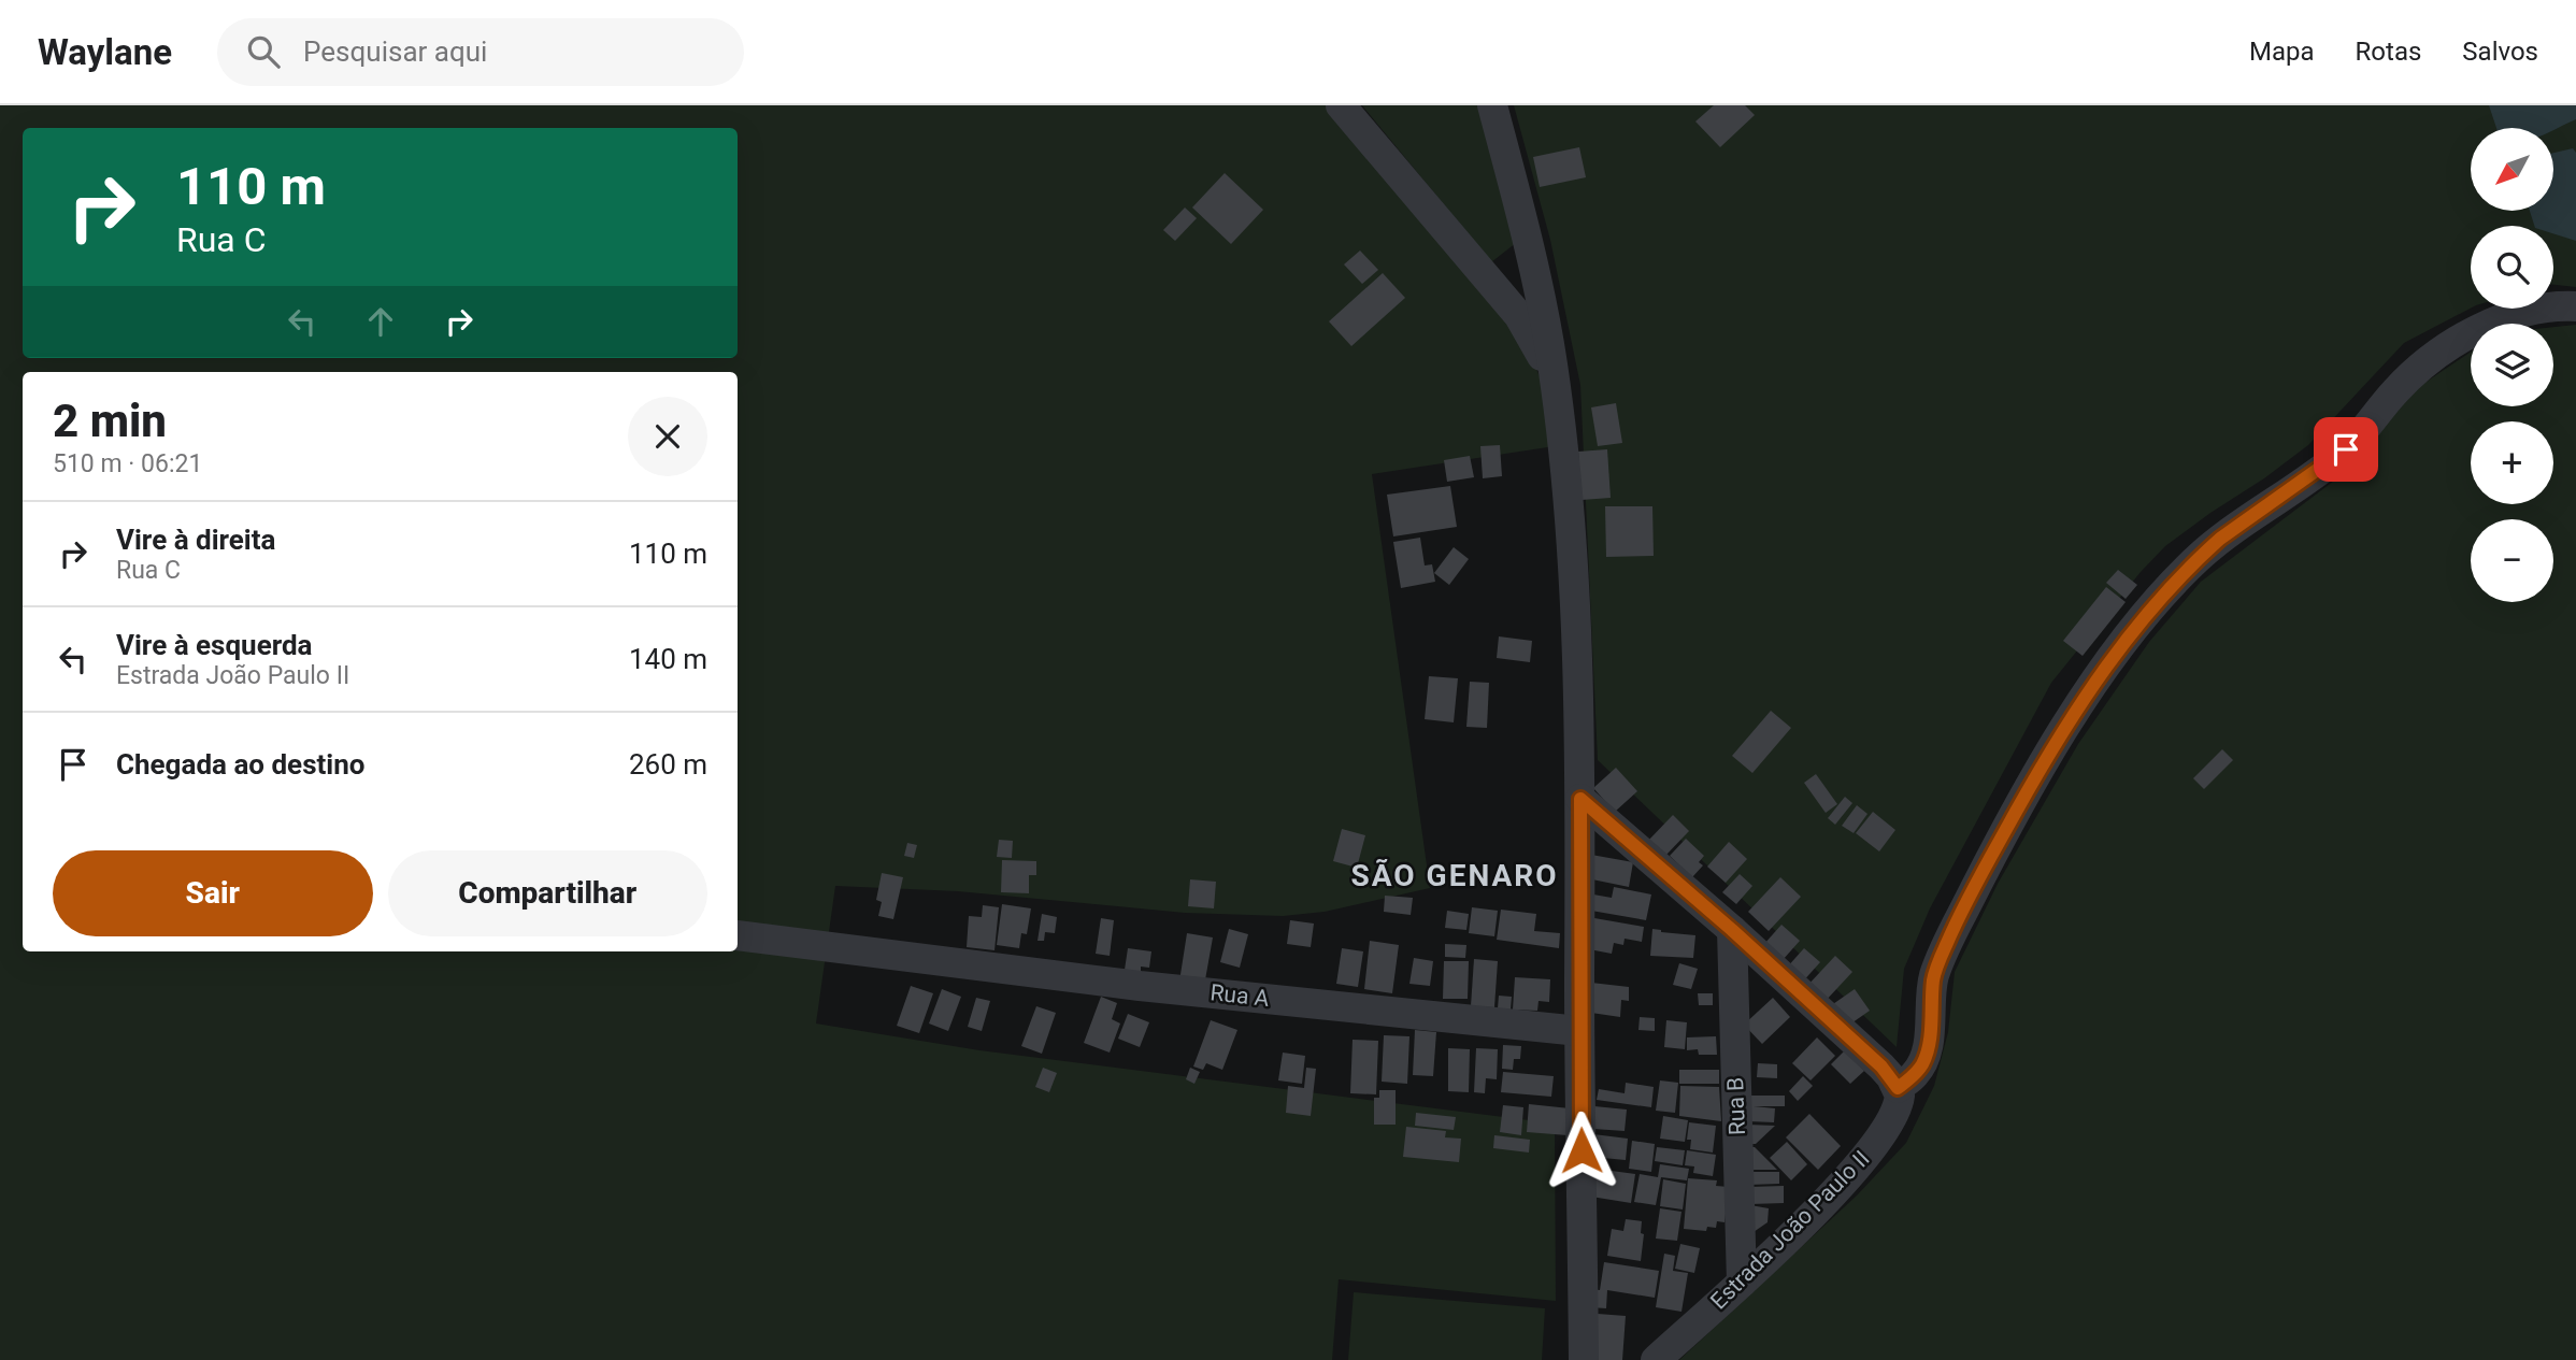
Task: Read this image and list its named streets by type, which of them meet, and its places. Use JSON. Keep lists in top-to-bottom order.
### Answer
{
  "streets": {
    "street": ["Rua A", "Rua B", "Estrada João Paulo II"]
  },
  "crossings": [
    ["Rua B", "Estrada João Paulo II"]
  ],
  "districts": ["SÃO GENARO"],
  "north": "bottom left",
  "page": {
    "header": "Waylane",
    "search": "Pesquisar aqui",
    "nav": ["Mapa", "Rotas", "Salvos"],
    "map_buttons": ["+", "−"],
    "turn": ["110 m", "Rua C"],
    "heading": ["2 min", "510 m · 06:21"],
    "list": [
      {
        "name": "Vire à direita",
        "note": "Rua C",
        "value": "110 m"
      },
      {
        "name": "Vire à esquerda",
        "note": "Estrada João Paulo II",
        "value": "140 m"
      },
      {
        "name": "Chegada ao destino",
        "value": "260 m"
      }
    ],
    "buttons": ["Sair", "Compartilhar"]
  }
}
